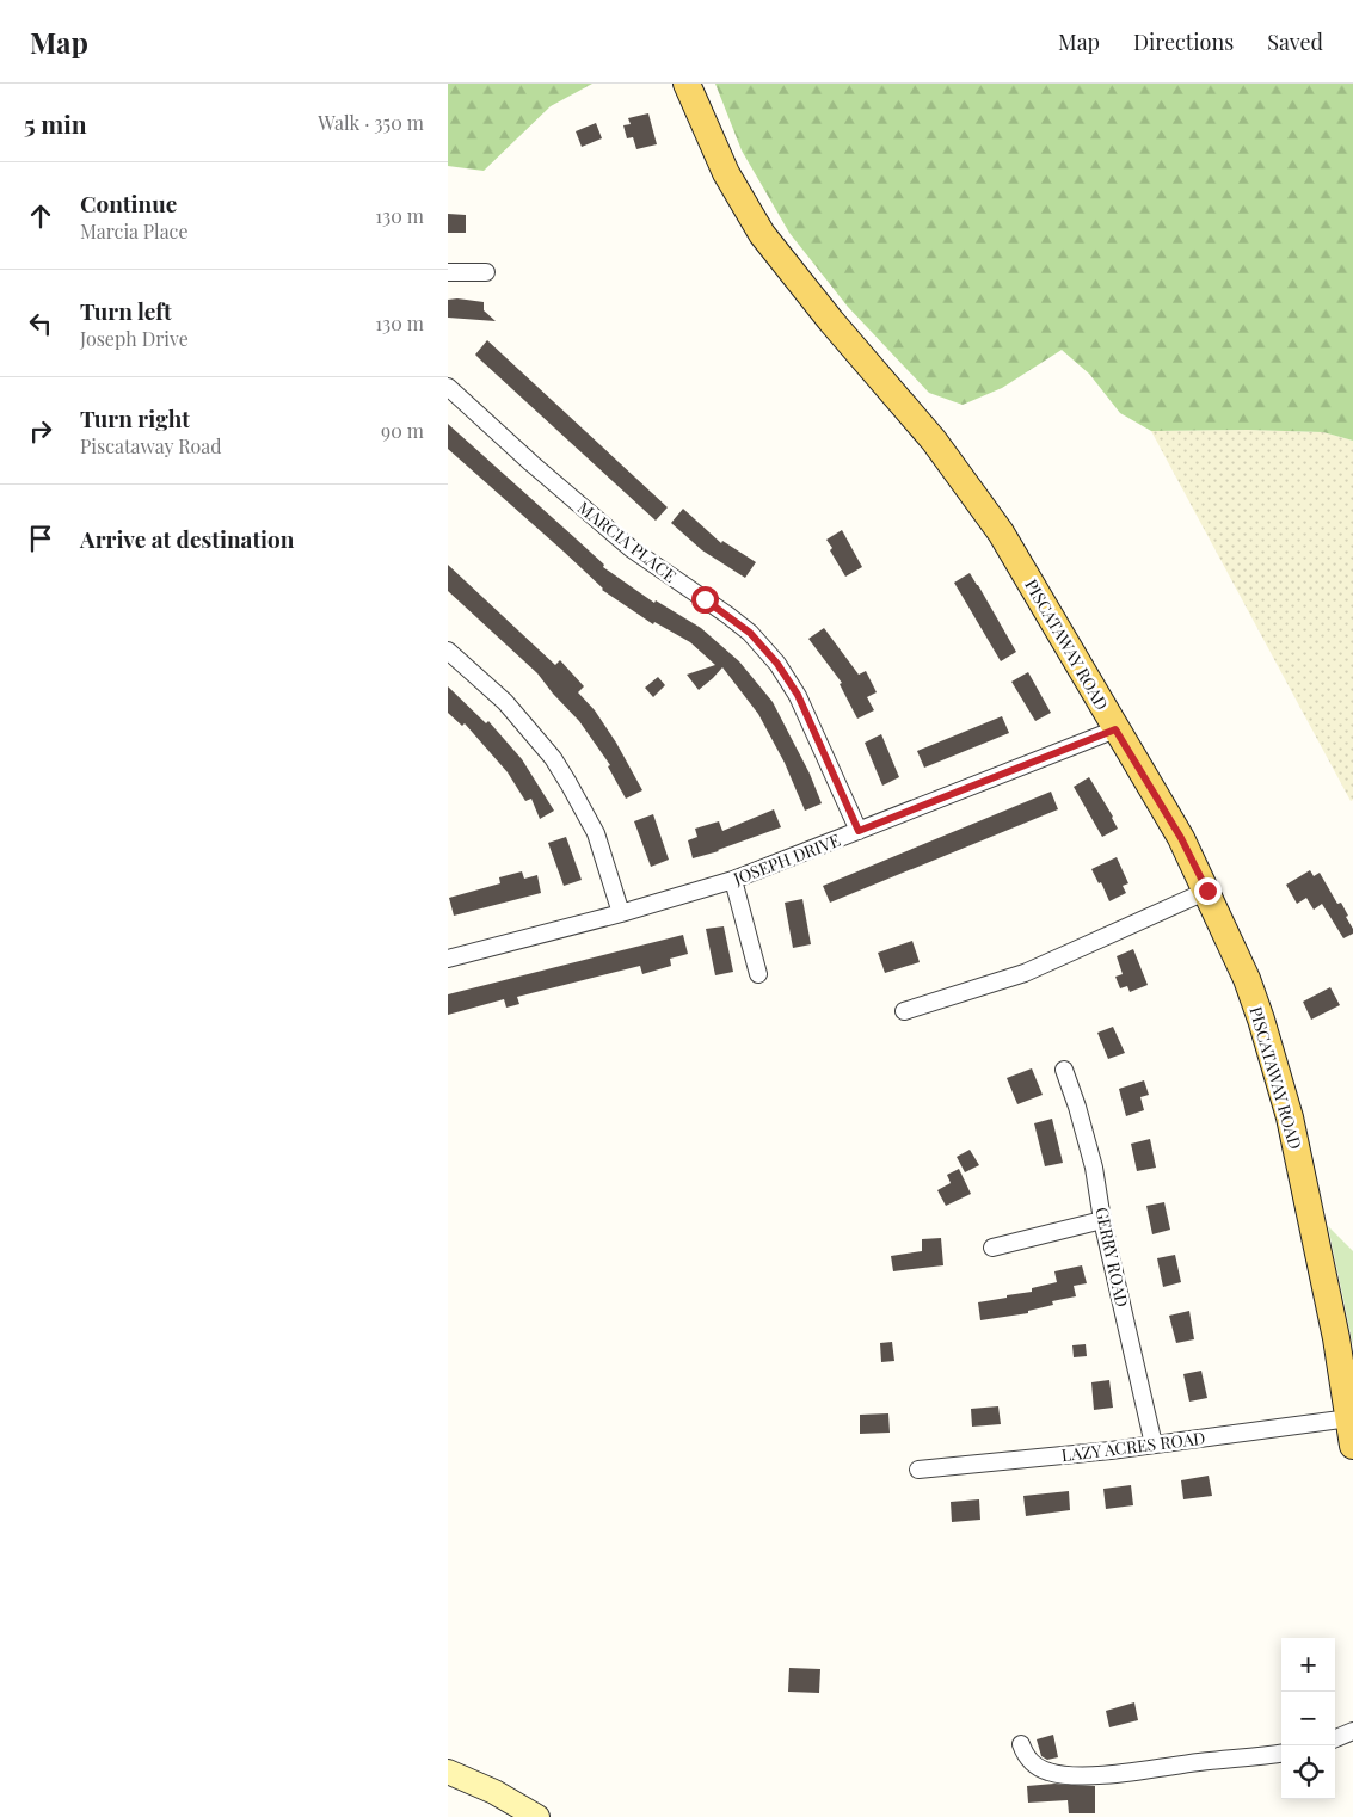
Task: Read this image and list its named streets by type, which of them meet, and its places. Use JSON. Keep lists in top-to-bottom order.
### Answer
{
  "streets": {
    "main road": ["PISCATAWAY ROAD"],
    "street": [
      "MARCIA PLACE",
      "JOSEPH DRIVE",
      "GERRY ROAD",
      "LAZY ACRES ROAD"
    ]
  },
  "crossings": [
    ["MARCIA PLACE", "JOSEPH DRIVE"],
    ["PISCATAWAY ROAD", "JOSEPH DRIVE"],
    ["PISCATAWAY ROAD", "LAZY ACRES ROAD"],
    ["GERRY ROAD", "LAZY ACRES ROAD"]
  ],
  "page": {
    "header": "Map",
    "nav": ["Map", "Directions", "Saved"],
    "heading": ["5 min", "Walk · 350 m"],
    "list": [
      ["Continue", "Marcia Place", "130 m"],
      ["Turn left", "Joseph Drive", "130 m"],
      ["Turn right", "Piscataway Road", "90 m"],
      "Arrive at destination"
    ],
    "map_buttons": ["+", "−"]
  }
}
